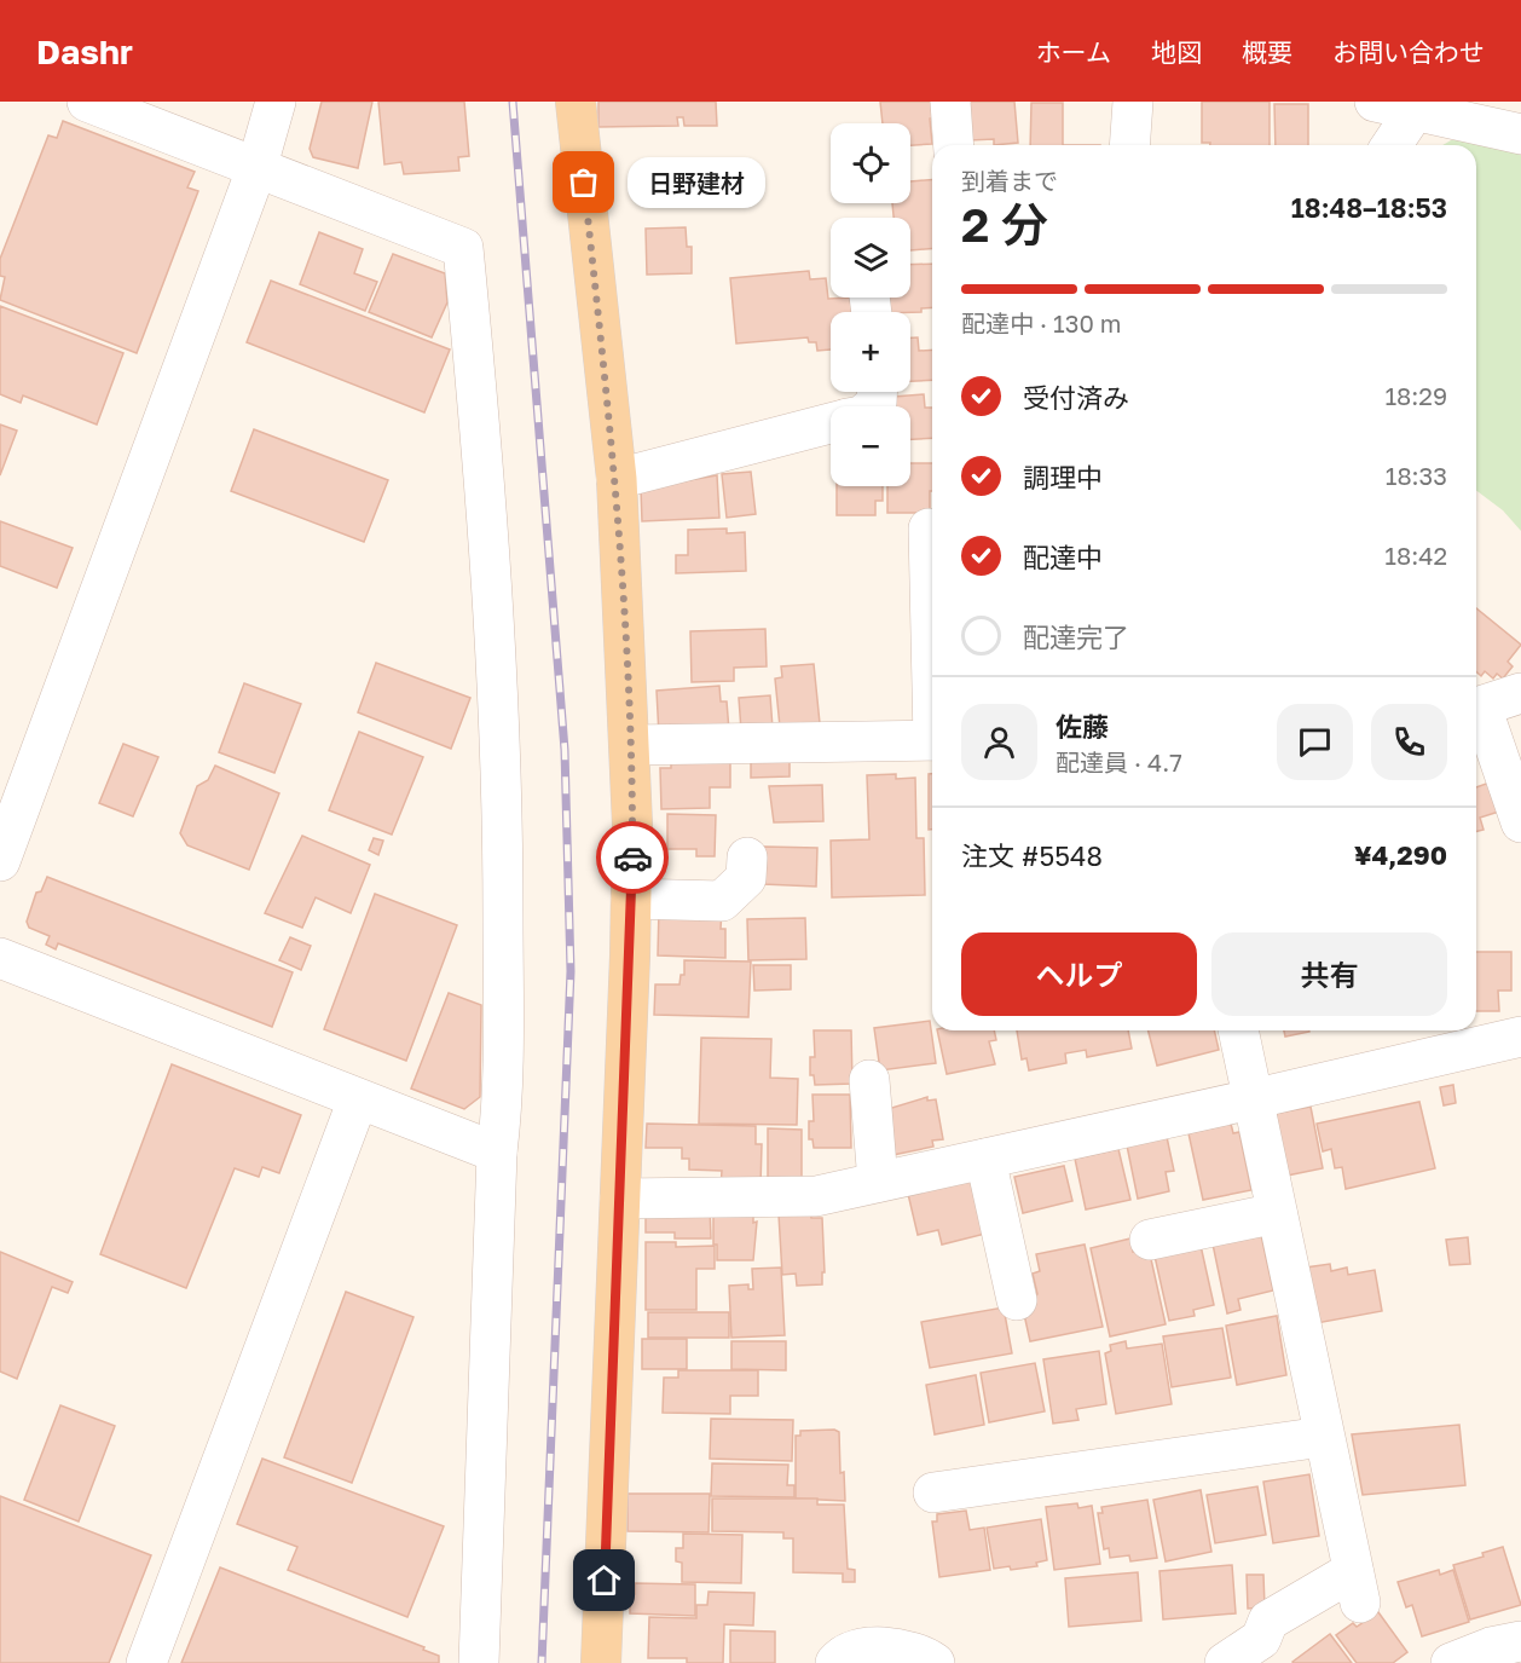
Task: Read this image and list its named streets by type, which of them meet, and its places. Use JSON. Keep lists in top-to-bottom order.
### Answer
{
  "places": ["日野建材"],
  "page": {
    "header": "Dashr",
    "nav": [
      "ホーム",
      "地図",
      "概要",
      "お問い合わせ"
    ],
    "map_buttons": ["+", "−"],
    "heading": ["2 分", "到着まで", "18:48–18:53"],
    "panel": [
      "佐藤",
      "配達員 · 4.7",
      "注文 #5548",
      "¥4,290"
    ],
    "bubble": "日野建材",
    "bar": "配達中 · 130 m",
    "list": [
      ["受付済み", "18:29"],
      ["調理中", "18:33"],
      ["配達中", "18:42"],
      "配達完了"
    ],
    "buttons": ["ヘルプ", "共有"]
  }
}
